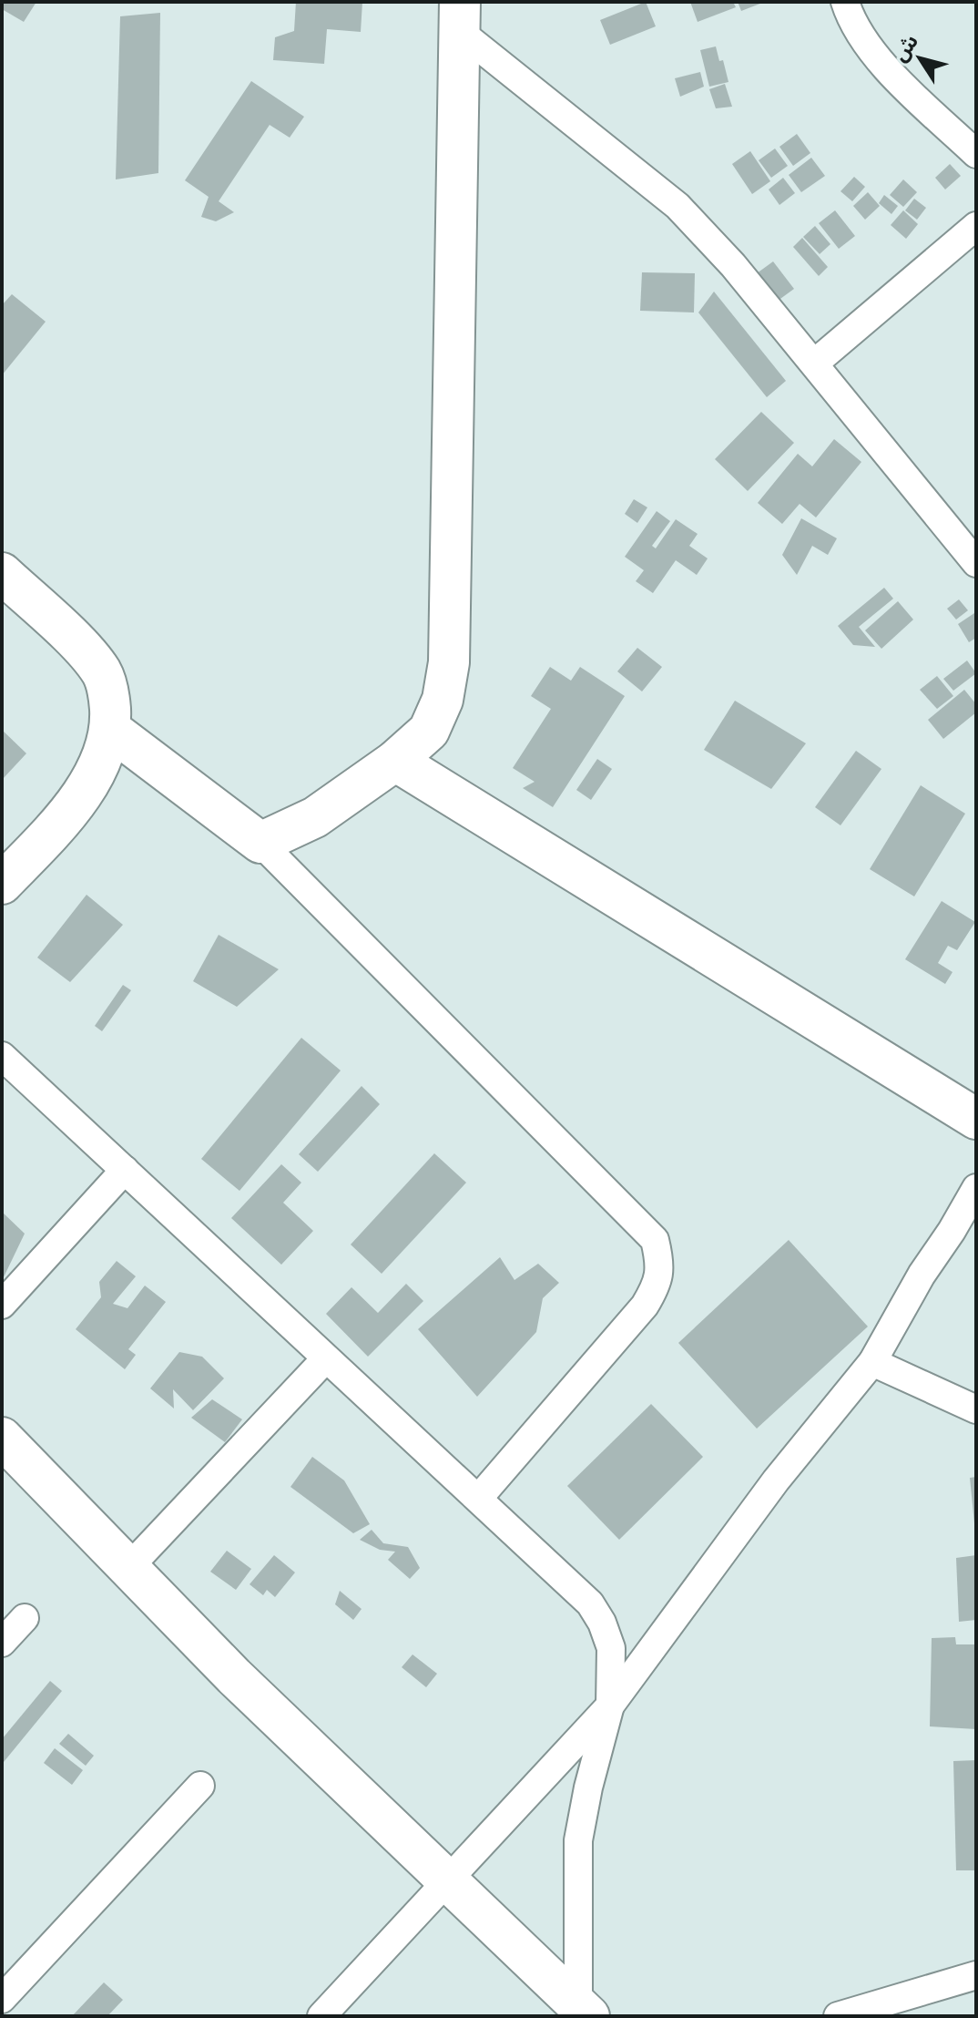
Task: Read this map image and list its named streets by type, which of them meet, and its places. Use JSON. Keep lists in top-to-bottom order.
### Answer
{
  "north": "top left"
}
